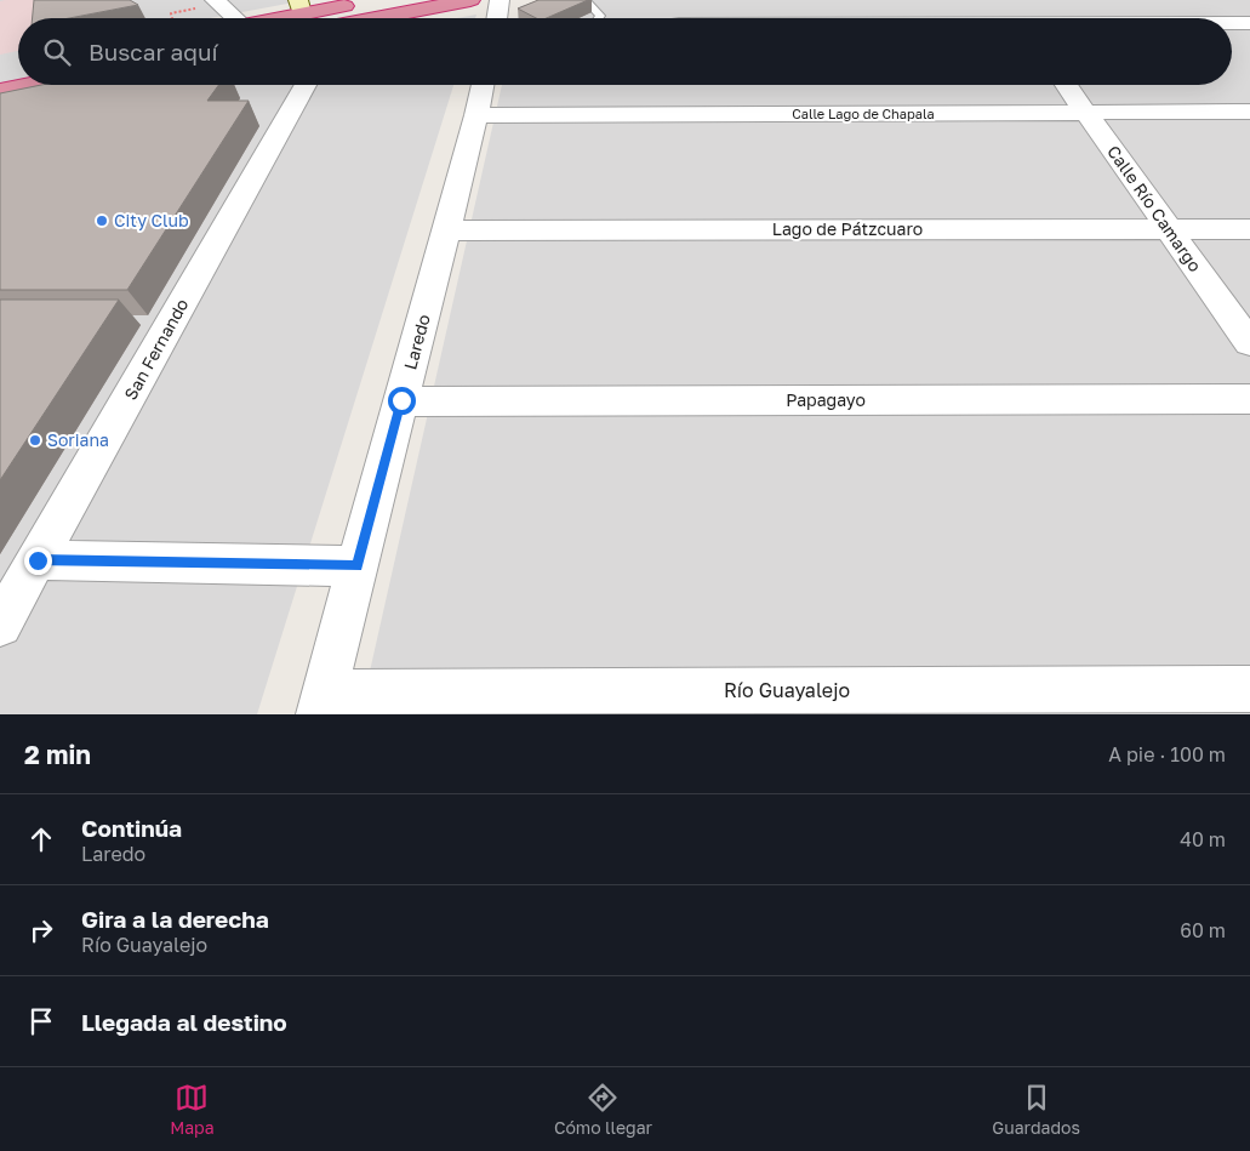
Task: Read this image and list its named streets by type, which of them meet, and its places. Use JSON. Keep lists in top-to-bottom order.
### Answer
{
  "streets": {
    "street": [
      "Calle Lago de Chapala",
      "Calle Río Camargo",
      "Lago de Pátzcuaro",
      "Laredo",
      "San Fernando",
      "Papagayo",
      "Río Guayalejo"
    ]
  },
  "crossings": [
    ["Calle Lago de Chapala", "Calle Río Camargo"],
    ["Calle Lago de Chapala", "Laredo"],
    ["Calle Río Camargo", "Lago de Pátzcuaro"],
    ["Lago de Pátzcuaro", "Laredo"],
    ["Laredo", "Papagayo"],
    ["Laredo", "Río Guayalejo"]
  ],
  "places": ["City Club", "Soriana"],
  "page": {
    "search": "Buscar aquí",
    "heading": ["2 min", "A pie · 100 m"],
    "list": [
      ["Continúa", "Laredo", "40 m"],
      ["Gira a la derecha", "Río Guayalejo", "60 m"],
      "Llegada al destino"
    ],
    "nav": ["Mapa", "Cómo llegar", "Guardados"]
  }
}
